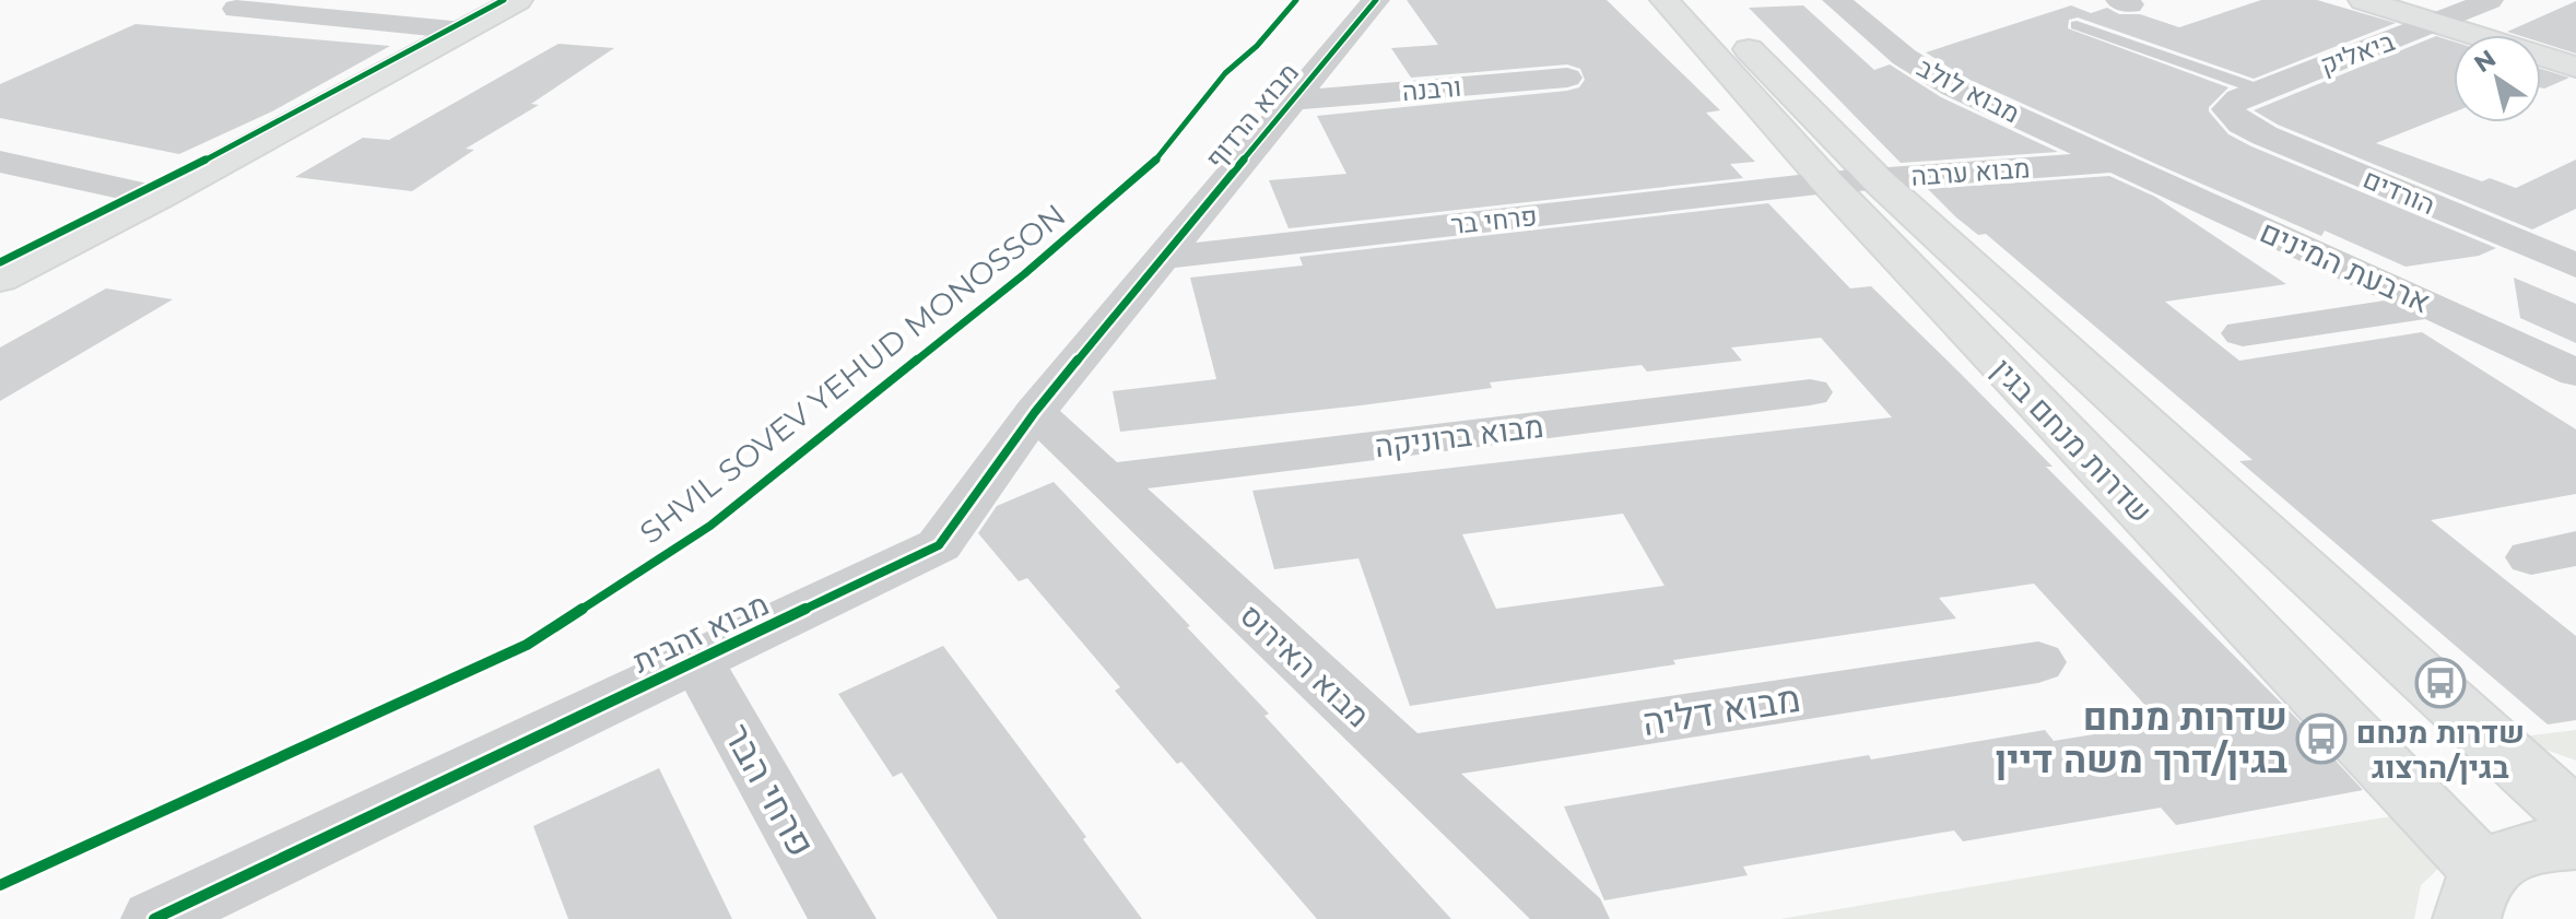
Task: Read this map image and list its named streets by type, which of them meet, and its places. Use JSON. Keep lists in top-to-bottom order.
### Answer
{
  "streets": {
    "street": [
      "ביאליק",
      "ורבנה",
      "מבוא לולב",
      "מבוא הרדוף",
      "מבוא ערבה",
      "הורדים",
      "פרחי בר",
      "ארבעת המינים",
      "מבוא ברוניקה",
      "שדרות מנחם בגין",
      "מבוא זהבית",
      "מבוא האירוס",
      "מבוא דליה",
      "פרחי הבר"
    ],
    "cycle path": ["SHVIL SOVEV YEHUD MONOSSON"]
  },
  "crossings": [
    ["ביאליק", "הורדים"],
    ["ורבנה", "מבוא הרדוף"],
    ["מבוא לולב", "מבוא ערבה"],
    ["מבוא לולב", "ארבעת המינים"],
    ["מבוא הרדוף", "פרחי בר"],
    ["מבוא הרדוף", "מבוא זהבית"],
    ["מבוא ערבה", "פרחי בר"],
    ["מבוא ערבה", "ארבעת המינים"],
    ["מבוא ערבה", "שדרות מנחם בגין"],
    ["פרחי בר", "שדרות מנחם בגין"],
    ["פרחי בר", "מבוא זהבית"],
    ["מבוא ברוניקה", "מבוא האירוס"],
    ["מבוא זהבית", "מבוא האירוס"],
    ["מבוא זהבית", "פרחי הבר"],
    ["מבוא האירוס", "מבוא דליה"]
  ],
  "places": {
    "bus stop": ["שדרות מנחם בגין/הרצוג", "שדרות מנחם בגין/דרך משה דיין"]
  },
  "north": "top left"
}
